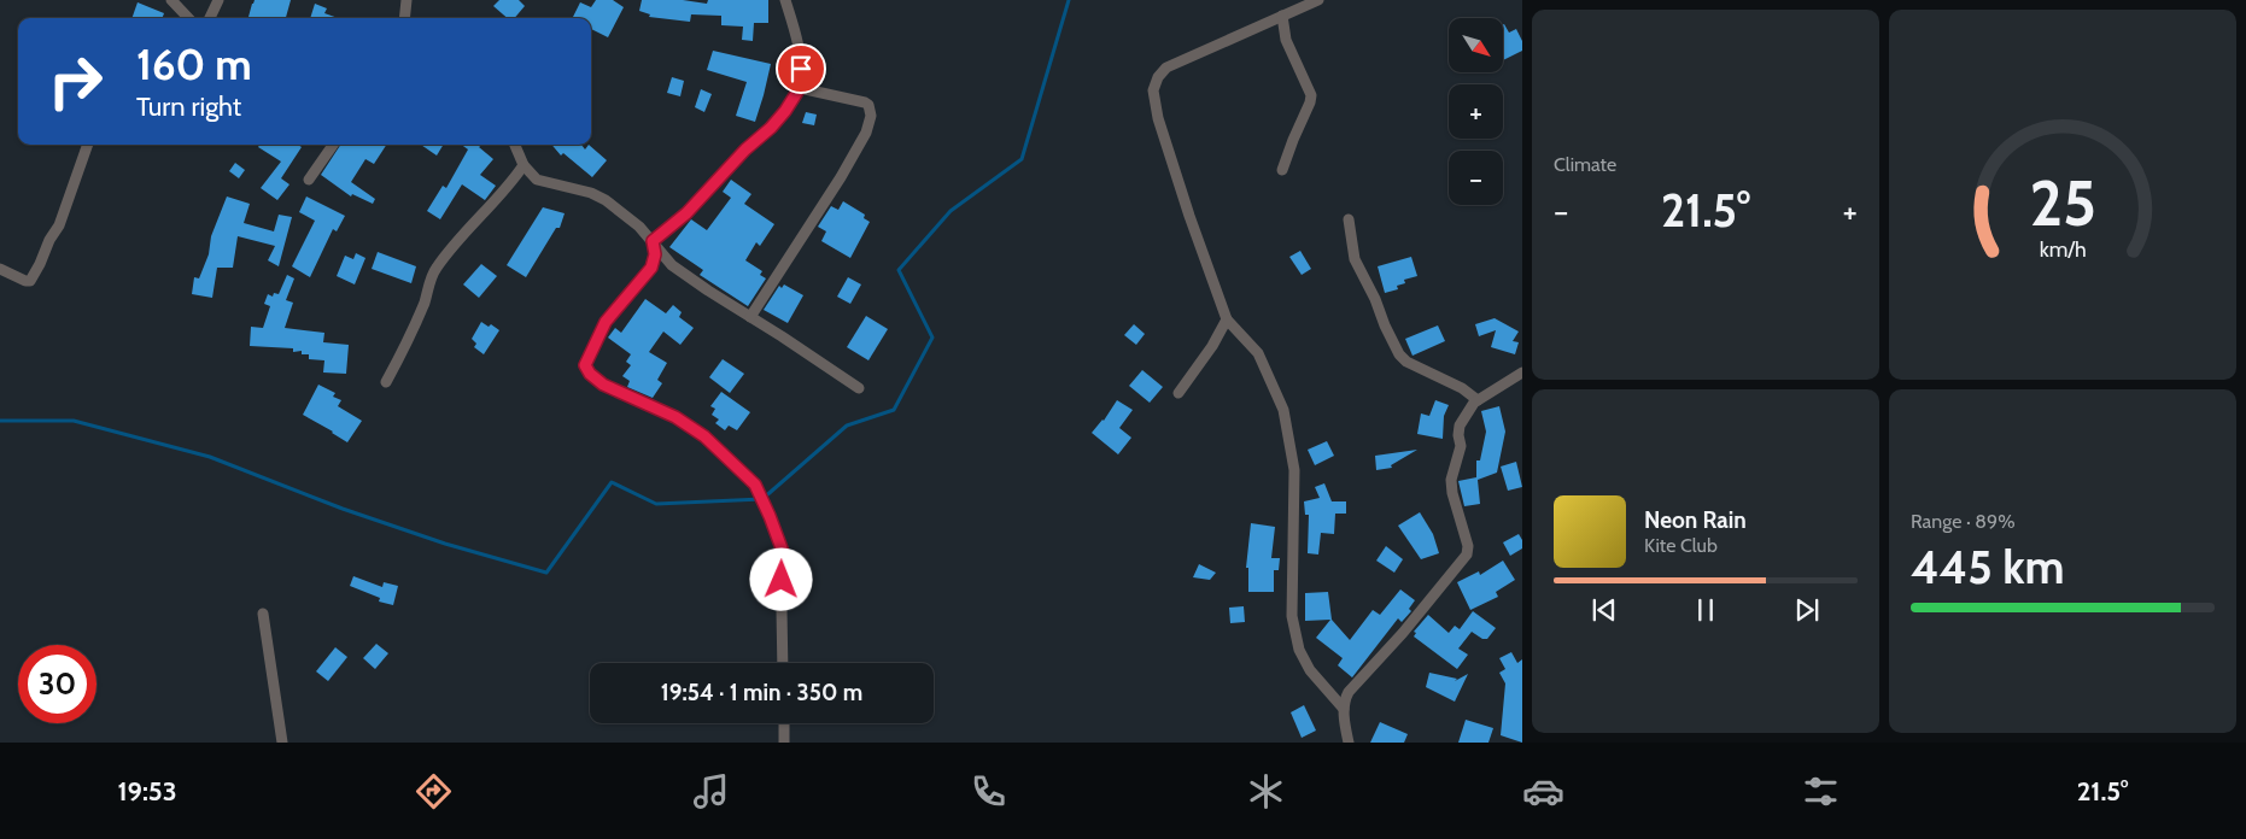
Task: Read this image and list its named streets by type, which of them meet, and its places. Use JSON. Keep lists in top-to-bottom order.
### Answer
{
  "north": "bottom right",
  "page": {
    "tile": [
      "Climate",
      ["Range · 89%", "445 km"]
    ],
    "map_buttons": ["+", "−"],
    "turn": ["160 m", "Turn right"],
    "heat": ["−", "21.5°", "+"],
    "song": ["Neon Rain", "Kite Club"],
    "limit": "30",
    "trip": "19:54 · 1 min · 350 m",
    "tabs": ["19:53", "21.5°"],
    "gauge": ["25", "km/h"]
  }
}
